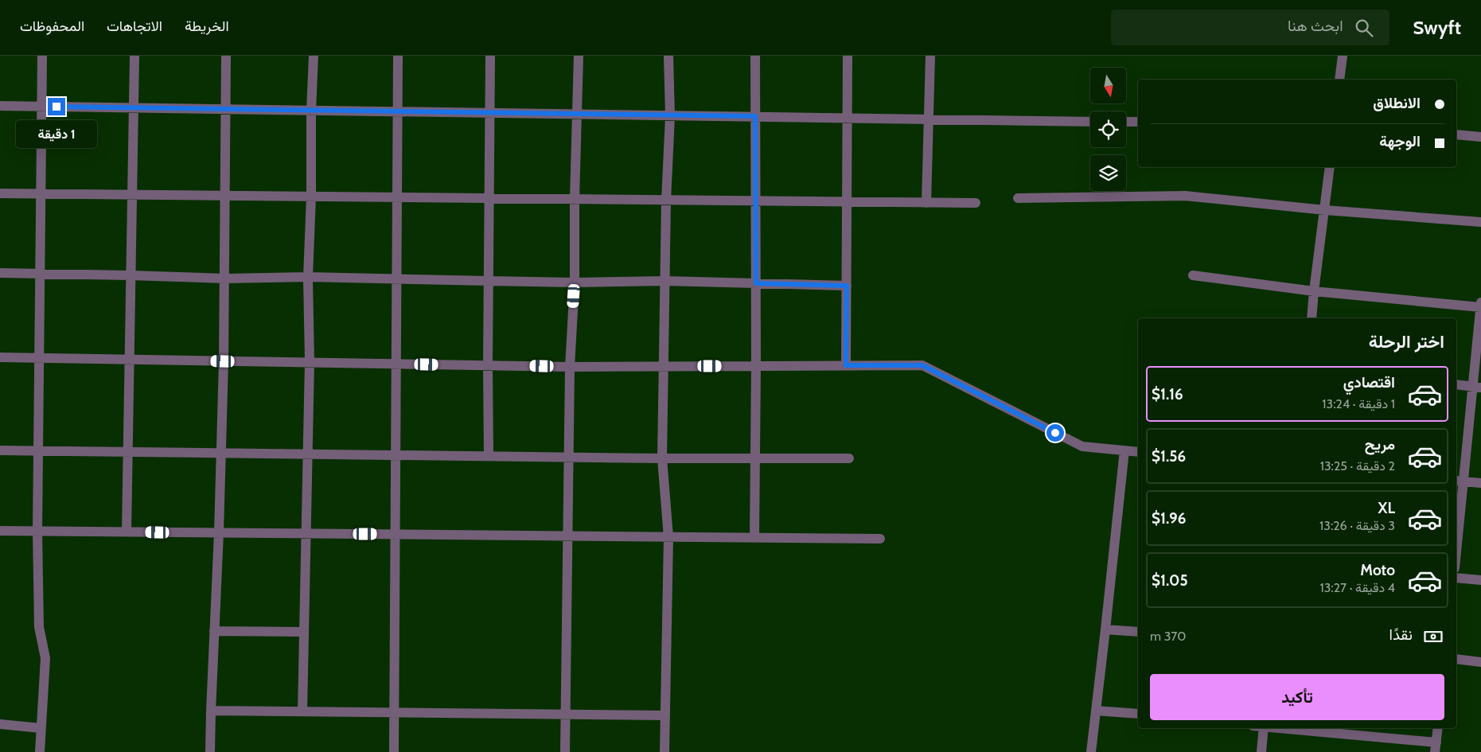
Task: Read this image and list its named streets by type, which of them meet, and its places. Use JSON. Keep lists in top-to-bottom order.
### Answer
{
  "north": "bottom",
  "page": {
    "header": "Swyft",
    "search": "ابحث هنا",
    "nav": ["الخريطة", "الاتجاهات", "المحفوظات"],
    "banner": ["الانطلاق", "الوجهة"],
    "bubble": "1 دقيقة",
    "heading": "اختر الرحلة",
    "list": [
      {
        "name": "اقتصادي",
        "note": "1 دقيقة · 13:24",
        "value": "$1.16"
      },
      {
        "name": "مريح",
        "note": "2 دقيقة · 13:25",
        "value": "$1.56"
      },
      {
        "name": "XL",
        "note": "3 دقيقة · 13:26",
        "value": "$1.96"
      },
      {
        "name": "Moto",
        "note": "4 دقيقة · 13:27",
        "value": "$1.05"
      }
    ],
    "pay": ["نقدًا", "370 m"],
    "buttons": "تأكيد"
  }
}
